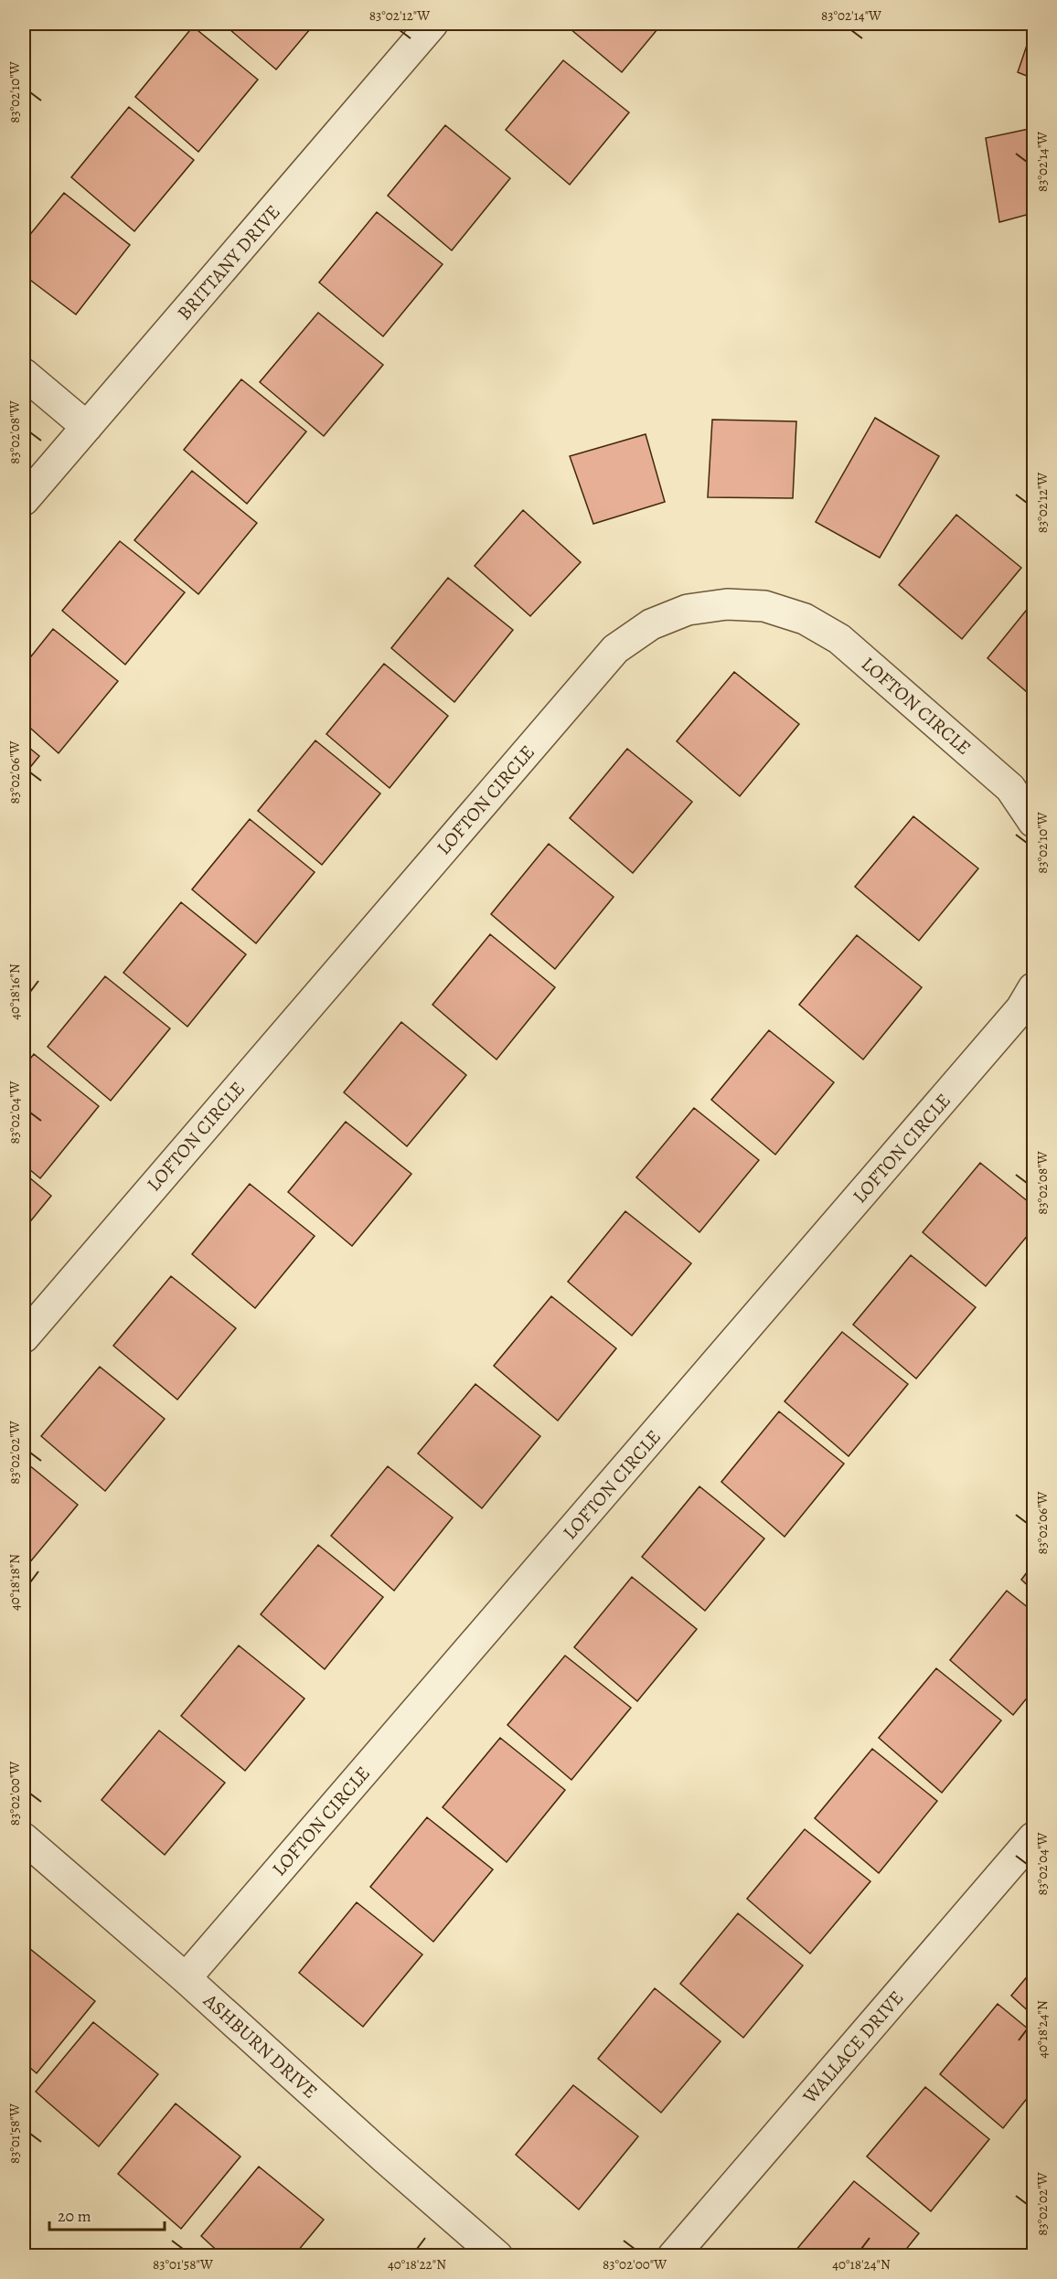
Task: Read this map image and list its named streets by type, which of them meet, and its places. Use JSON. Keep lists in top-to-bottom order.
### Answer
{
  "streets": {
    "street": [
      "BRITTANY DRIVE",
      "LOFTON CIRCLE",
      "ASHBURN DRIVE",
      "WALLACE DRIVE"
    ]
  },
  "crossings": [
    ["LOFTON CIRCLE", "ASHBURN DRIVE"]
  ],
  "scale_bar": "20 m",
  "coordinates": [
    "83°02'12\"W",
    "83°02'14\"W",
    "83°02'10\"W",
    "83°02'08\"W",
    "83°02'06\"W",
    "40°18'16\"N",
    "83°02'04\"W",
    "83°02'02\"W",
    "40°18'18\"N",
    "83°02'00\"W",
    "40°18'24\"N",
    "83°01'58\"W",
    "40°18'22\"N"
  ]
}
